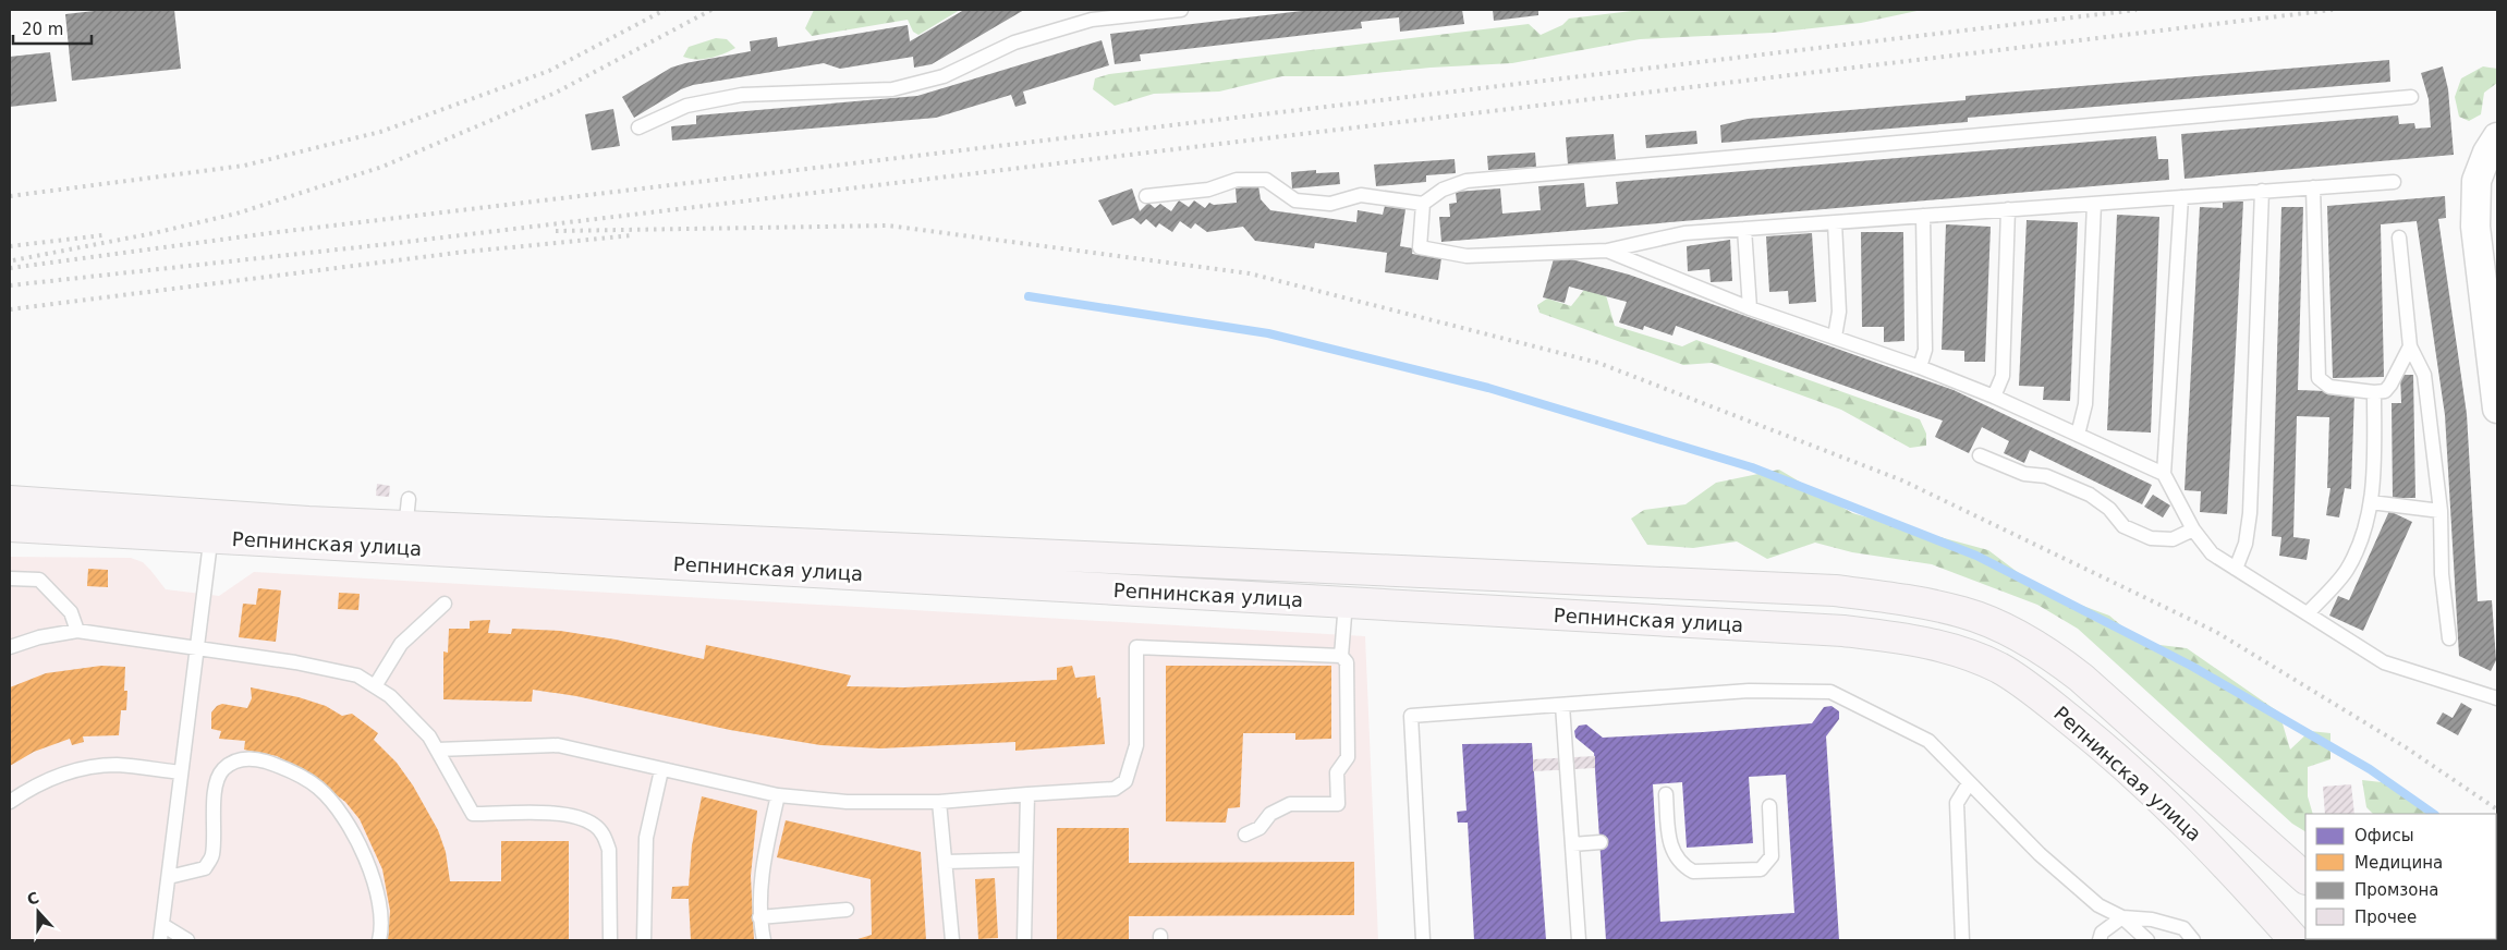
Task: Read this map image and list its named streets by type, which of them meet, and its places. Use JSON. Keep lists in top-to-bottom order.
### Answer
{
  "streets": {
    "street": ["Репнинская улица"]
  },
  "legend": [
    "Офисы",
    "Медицина",
    "Промзона",
    "Прочее"
  ],
  "scale_bar": "20 m",
  "north": "top"
}
